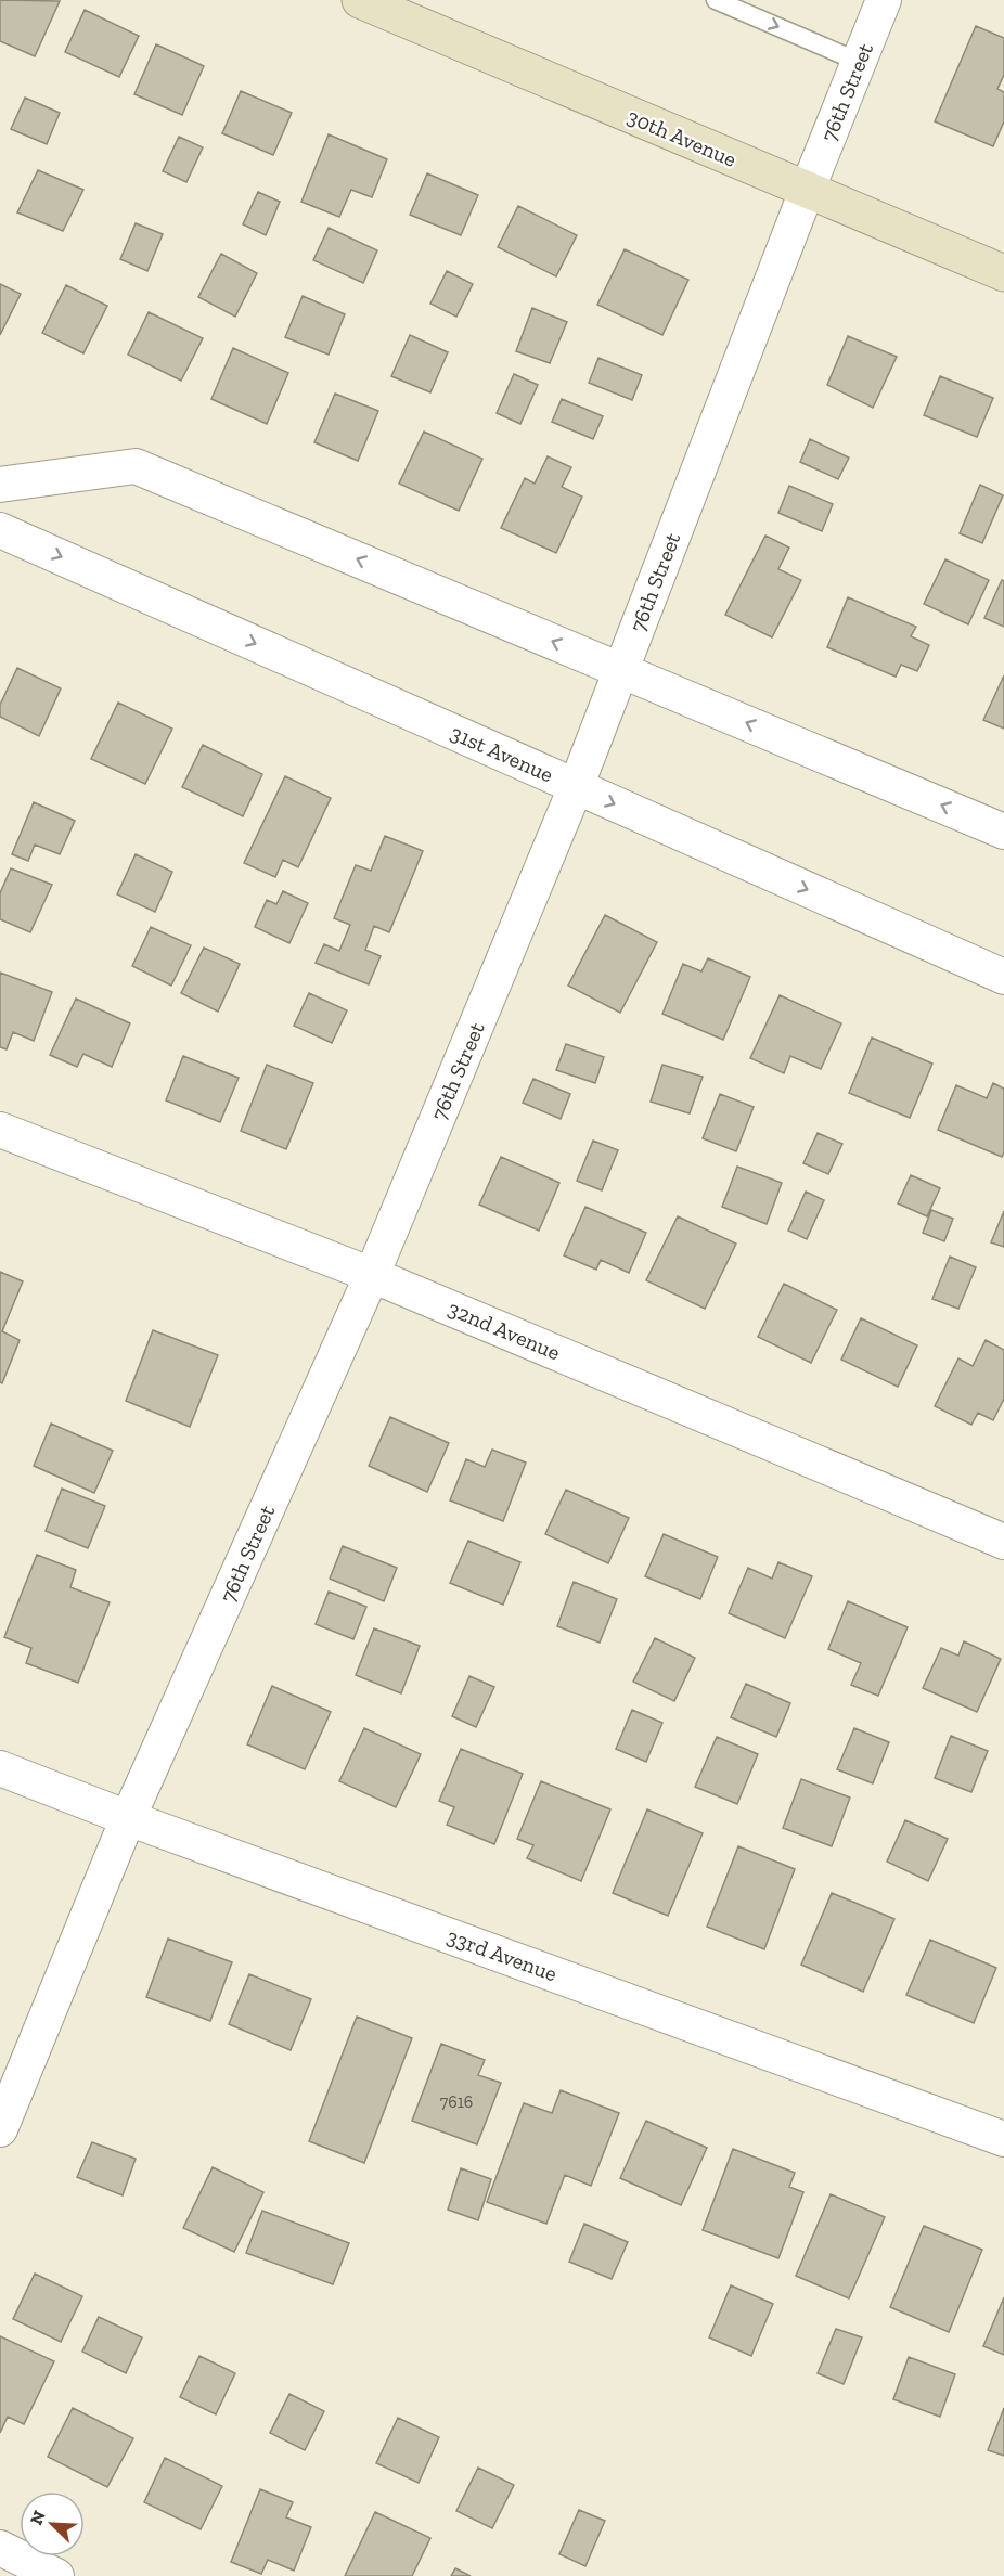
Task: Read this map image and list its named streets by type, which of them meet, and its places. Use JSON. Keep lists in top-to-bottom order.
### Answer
{
  "streets": {
    "street": [
      "76th Street",
      "30th Avenue",
      "31st Avenue",
      "32nd Avenue",
      "33rd Avenue"
    ]
  },
  "crossings": [
    ["76th Street", "30th Avenue"],
    ["76th Street", "31st Avenue"],
    ["76th Street", "32nd Avenue"],
    ["76th Street", "33rd Avenue"]
  ],
  "house_numbers": ["7616"],
  "north": "top left"
}
